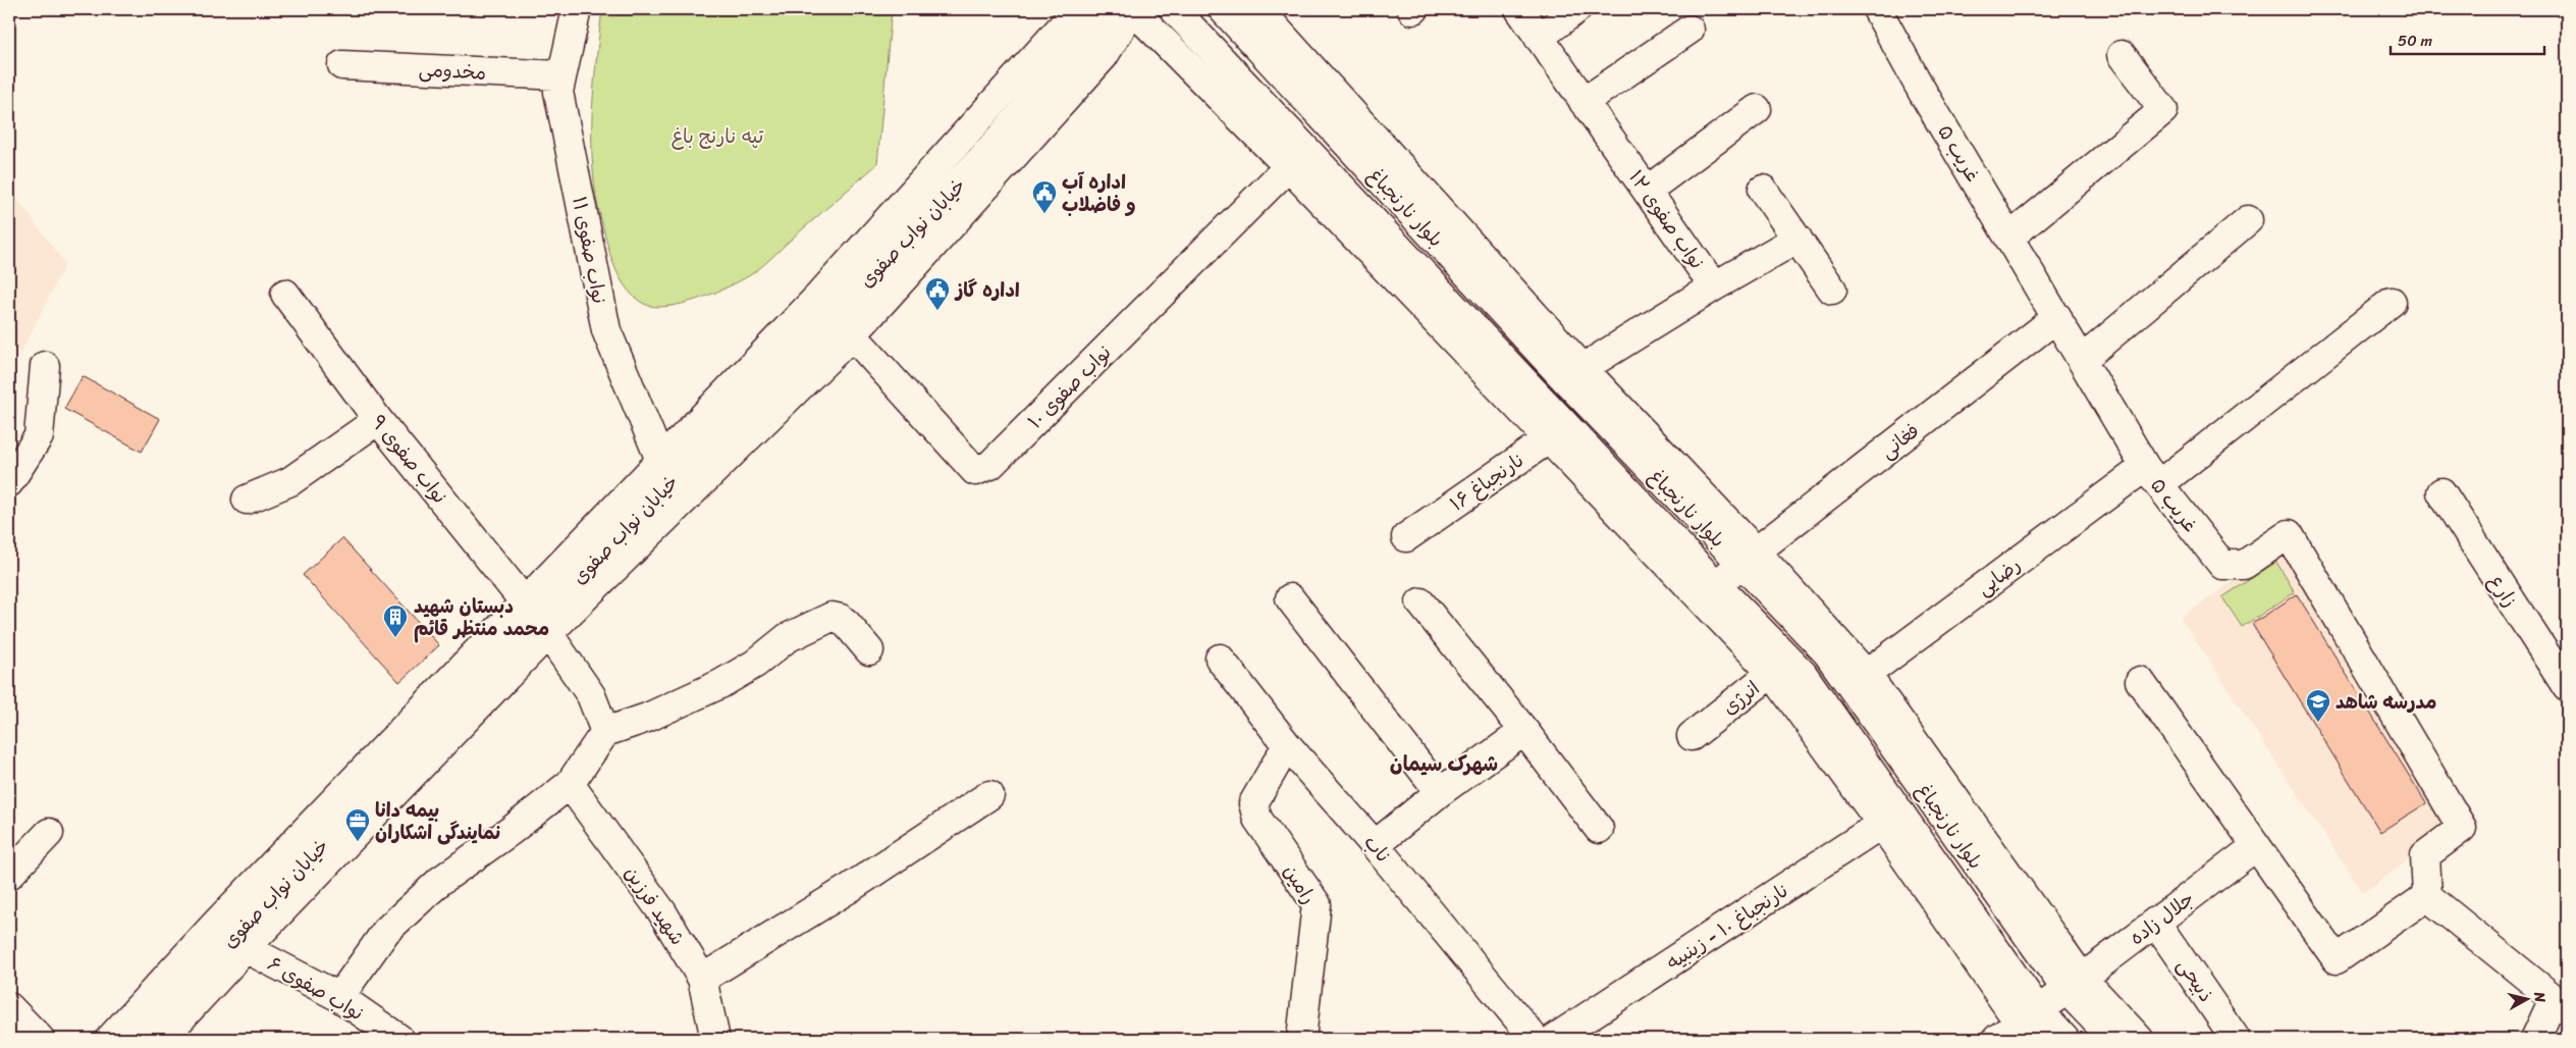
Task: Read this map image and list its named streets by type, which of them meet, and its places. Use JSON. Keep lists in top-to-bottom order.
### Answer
{
  "streets": {
    "street": [
      "مخدومی",
      "غریب ۵",
      "بلوار نارنجباغ",
      "نواب صفوی ۱۲",
      "خیابان نواب صفوی",
      "نواب صفوی ۱۱",
      "نواب صفوی ۱۰",
      "فغانی",
      "نواب صفوی ۹",
      "نارنجباغ ۱۶",
      "رضایی",
      "زارع",
      "انرژی",
      "ناب",
      "رامین",
      "شهید فرزین",
      "جلال زاده",
      "نارنجباغ ۱۰ - زینبیه",
      "ذبیحی",
      "نواب صفوی ۶"
    ]
  },
  "crossings": [
    ["مخدومی", "نواب صفوی ۱۱"],
    ["غریب ۵", "فغانی"],
    ["غریب ۵", "رضایی"],
    ["بلوار نارنجباغ", "نواب صفوی ۱۲"],
    ["بلوار نارنجباغ", "نواب صفوی ۱۰"],
    ["بلوار نارنجباغ", "فغانی"],
    ["بلوار نارنجباغ", "نارنجباغ ۱۶"],
    ["بلوار نارنجباغ", "رضایی"],
    ["بلوار نارنجباغ", "انرژی"],
    ["بلوار نارنجباغ", "جلال زاده"],
    ["بلوار نارنجباغ", "نارنجباغ ۱۰ - زینبیه"],
    ["خیابان نواب صفوی", "نواب صفوی ۱۱"],
    ["خیابان نواب صفوی", "نواب صفوی ۱۰"],
    ["خیابان نواب صفوی", "نواب صفوی ۹"],
    ["خیابان نواب صفوی", "نواب صفوی ۶"],
    ["ناب", "رامین"],
    ["جلال زاده", "ذبیحی"]
  ],
  "districts": ["شهرک سیمان"],
  "parks": ["تپه نارنج باغ"],
  "places": {
    "public building": ["اداره آب و فاضلاب", "اداره گاز"],
    "building": ["دبستان شهید محمد منتظر قائم"],
    "school or university": ["مدرسه شاهد"],
    "office": ["بیمه دانا نمایندگی اشکاران"]
  },
  "scale_bar": "50 m",
  "north": "right"
}
